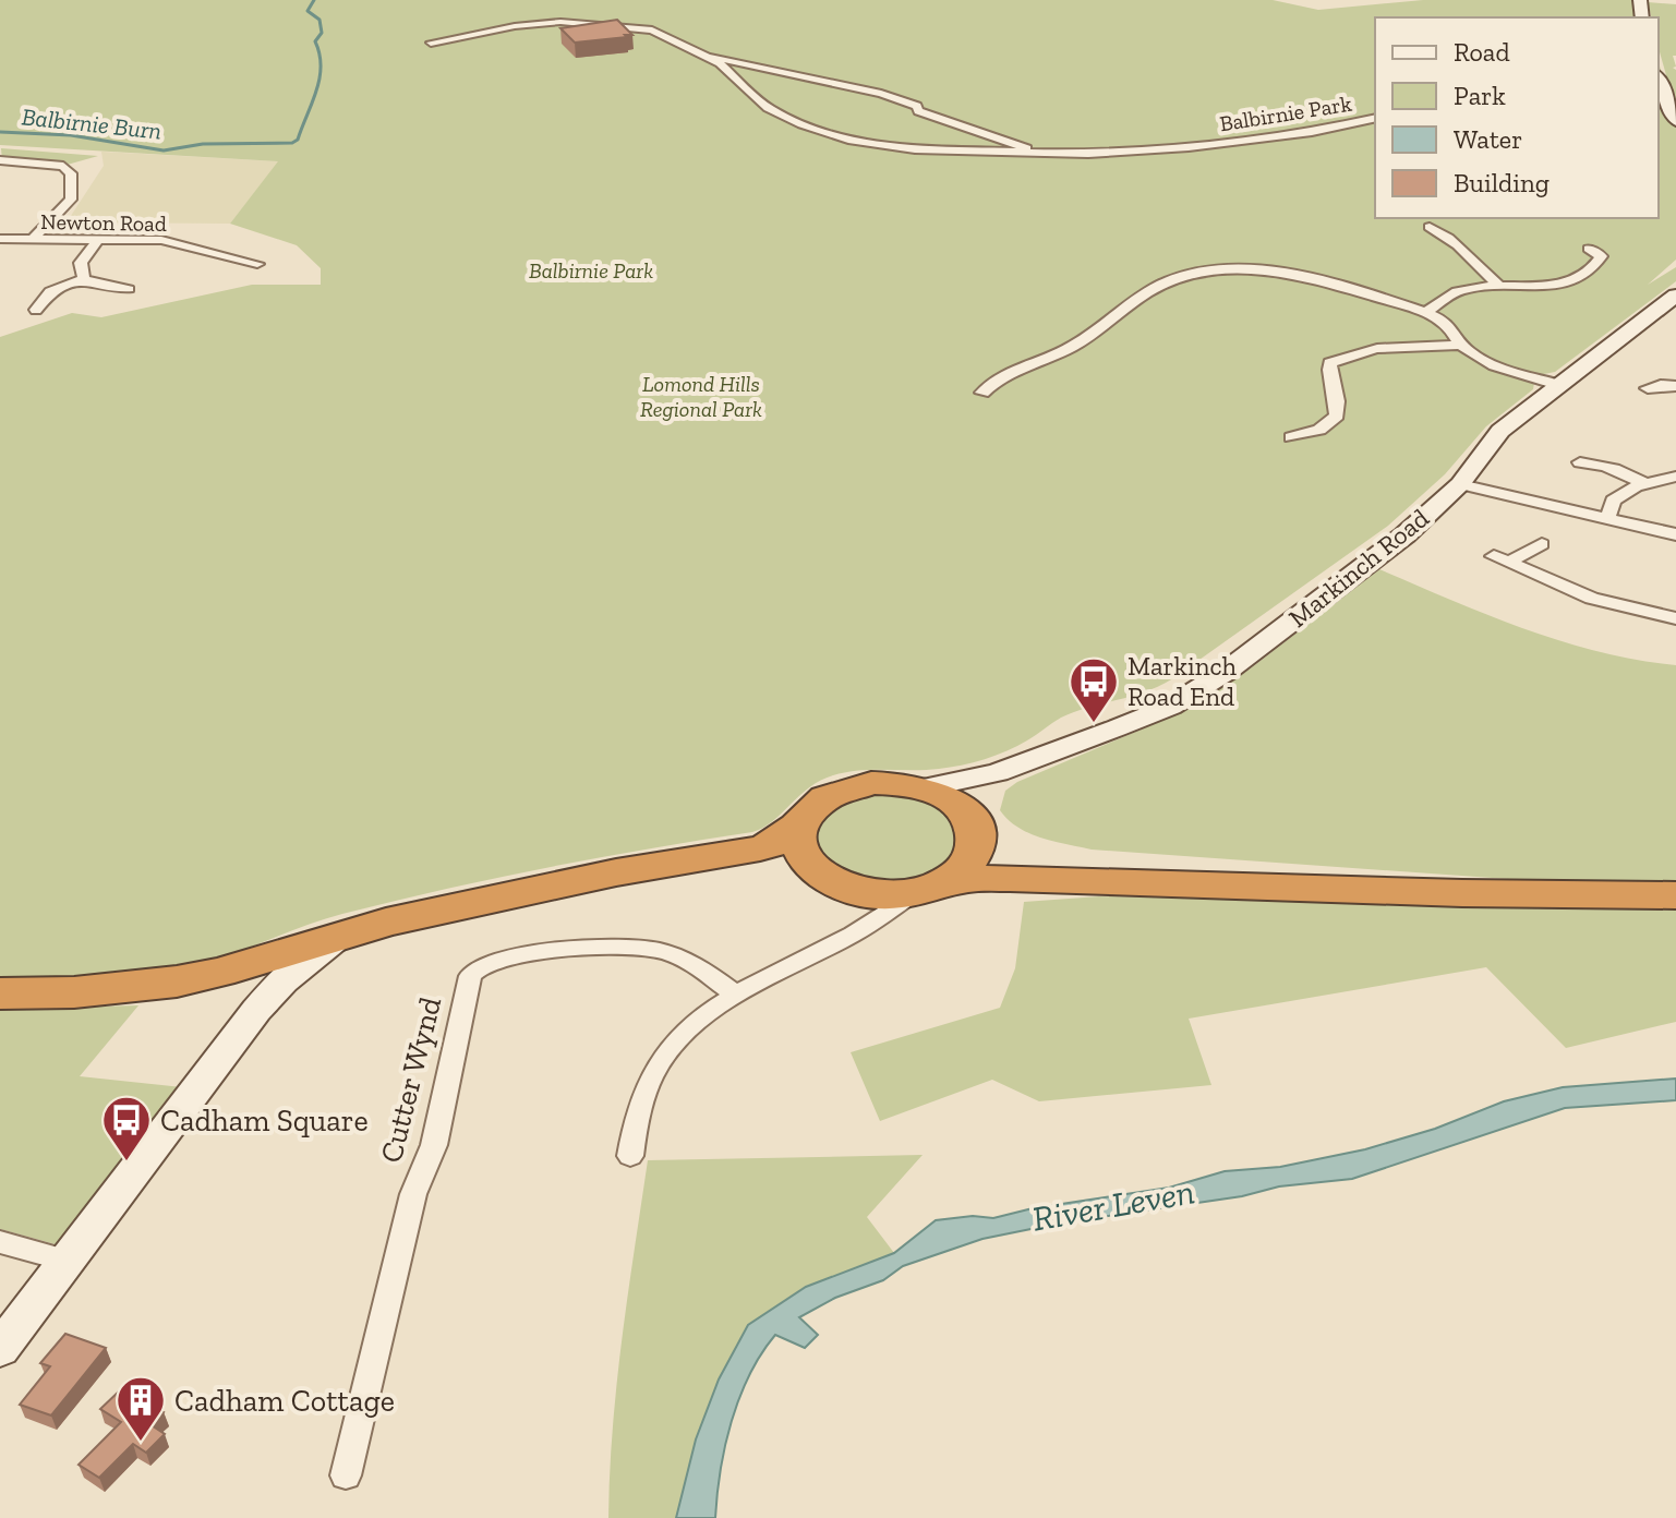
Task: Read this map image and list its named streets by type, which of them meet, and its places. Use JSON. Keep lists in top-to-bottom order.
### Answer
{
  "streets": {
    "main road": ["Markinch Road"],
    "street": ["Balbirnie Park", "Newton Road", "Cutter Wynd"]
  },
  "water": ["Balbirnie Burn", "River Leven"],
  "parks": ["Balbirnie Park", "Lomond Hills Regional Park"],
  "places": {
    "bus stop": ["Markinch Road End", "Cadham Square"],
    "building": ["Cadham Cottage"]
  },
  "legend": [
    "Road",
    "Park",
    "Water",
    "Building"
  ]
}
